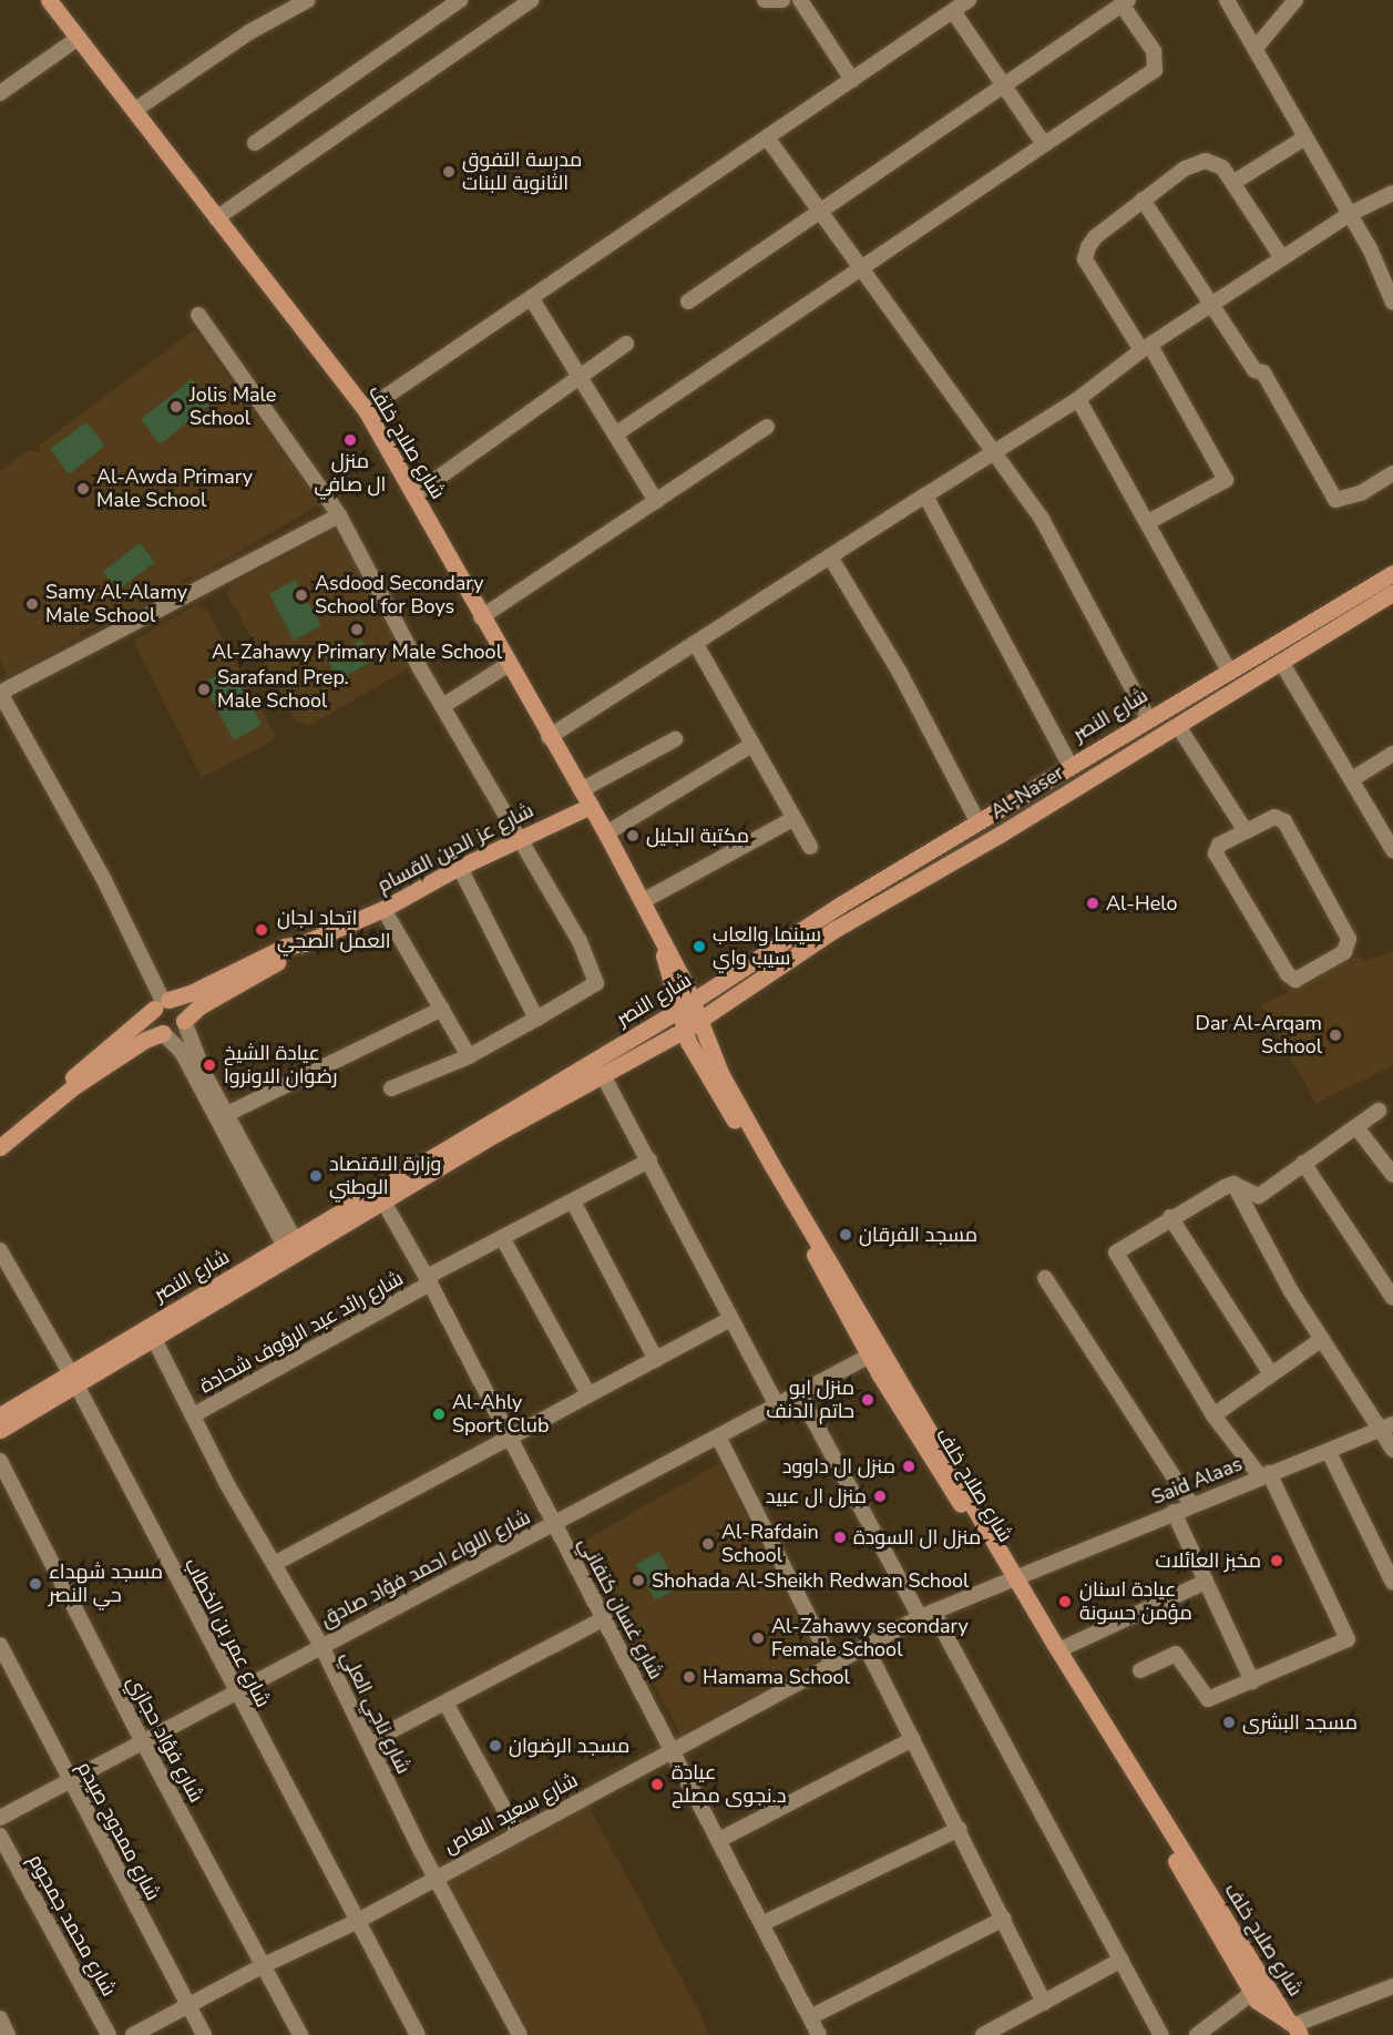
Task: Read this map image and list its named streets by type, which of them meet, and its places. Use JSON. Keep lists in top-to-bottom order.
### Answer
{
  "streets": {
    "main road": [
      "شارع صلاح خلف",
      "شارع النصر",
      "Al-Naser",
      "شارع عز الدين القسام"
    ],
    "street": [
      "شارع رائد عبد الرؤوف شحادة",
      "Said Alaas",
      "شارع اللواء احمد فؤاد صادق",
      "شارع غسان كنفاني",
      "شارع عمر بن الخطاب",
      "شارع ناجي العلي",
      "شارع فؤاد حجازي",
      "شارع سعيد العاص",
      "شارع ممدوح صيدم",
      "شارع محمد جمجوم"
    ]
  },
  "crossings": [
    ["شارع صلاح خلف", "شارع النصر"],
    ["شارع صلاح خلف", "Al-Naser"],
    ["شارع صلاح خلف", "شارع عز الدين القسام"],
    ["شارع صلاح خلف", "Said Alaas"],
    ["شارع صلاح خلف", "شارع اللواء احمد فؤاد صادق"],
    ["شارع صلاح خلف", "شارع سعيد العاص"],
    ["شارع النصر", "Al-Naser"],
    ["شارع النصر", "شارع غسان كنفاني"],
    ["شارع النصر", "شارع عمر بن الخطاب"],
    ["شارع النصر", "شارع ناجي العلي"],
    ["شارع رائد عبد الرؤوف شحادة", "شارع غسان كنفاني"],
    ["شارع رائد عبد الرؤوف شحادة", "شارع ناجي العلي"],
    ["Said Alaas", "شارع سعيد العاص"],
    ["شارع اللواء احمد فؤاد صادق", "شارع غسان كنفاني"],
    ["شارع اللواء احمد فؤاد صادق", "شارع عمر بن الخطاب"],
    ["شارع اللواء احمد فؤاد صادق", "شارع ناجي العلي"],
    ["شارع اللواء احمد فؤاد صادق", "شارع فؤاد حجازي"],
    ["شارع اللواء احمد فؤاد صادق", "شارع ممدوح صيدم"],
    ["شارع غسان كنفاني", "شارع سعيد العاص"],
    ["شارع عمر بن الخطاب", "شارع سعيد العاص"],
    ["شارع ناجي العلي", "شارع سعيد العاص"],
    ["شارع فؤاد حجازي", "شارع سعيد العاص"],
    ["شارع سعيد العاص", "شارع ممدوح صيدم"]
  ],
  "places": [
    "مدرسة التفوق الثانوية للبنات",
    "Jolis Male School",
    "منزل ال صافي",
    "Al-Awda Primary Male School",
    "Asdood Secondary School for Boys",
    "Samy Al-Alamy Male School",
    "Al-Zahawy Primary Male School",
    "Sarafand Prep. Male School",
    "مكتبة الجليل",
    "Al-Helo",
    "اتحاد لجان العمل الصحي",
    "سينما والعاب سيب واي",
    "Dar Al-Arqam School",
    "عيادة الشيخ رضوان الاونروا",
    "وزارة الاقتصاد الوطني",
    "مسجد الفرقان",
    "منزل ابو حاتم الدنف",
    "Al-Ahly Sport Club",
    "منزل ال داوود",
    "منزل ال عبيد",
    "منزل ال السودة",
    "Al-Rafdain School",
    "مخبز العائلات",
    "Shohada Al-Sheikh Redwan School",
    "مسجد شهداء حي النصر",
    "عيادة اسنان مؤمن حسونة",
    "Al-Zahawy secondary Female School",
    "Hamama School",
    "مسجد البشرى",
    "مسجد الرضوان",
    "عيادة د.نجوى مصلح"
  ]
}
